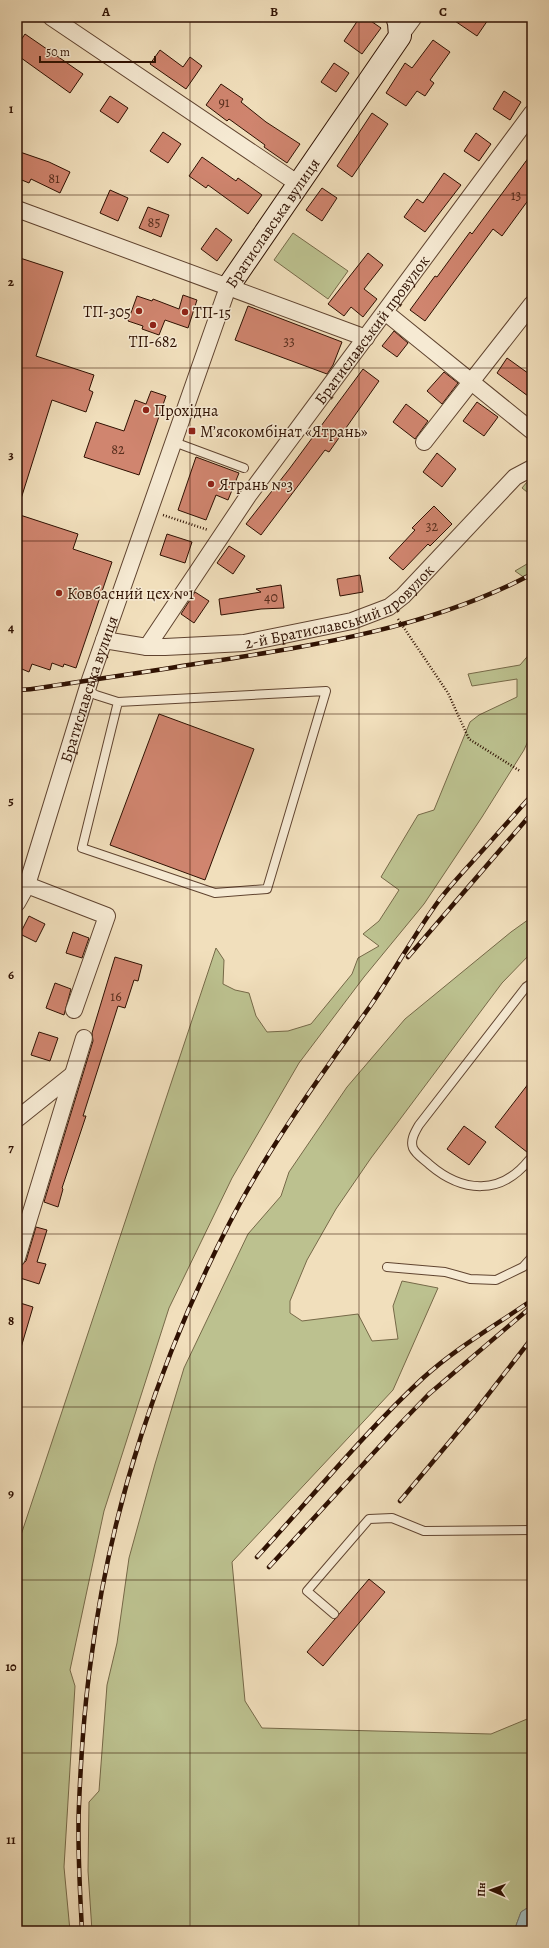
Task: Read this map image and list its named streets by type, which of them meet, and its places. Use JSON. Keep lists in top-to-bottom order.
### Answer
{
  "streets": {
    "street": ["Братиславська вулиця", "Братиславський провулок", "2-й Братиславський провулок"]
  },
  "crossings": [
    ["Братиславська вулиця", "2-й Братиславський провулок"],
    ["Братиславський провулок", "2-й Братиславський провулок"]
  ],
  "places": {
    "other": [
      "ТП-305",
      "ТП-15",
      "ТП-682",
      "Прохідна",
      "Ятрань №3",
      "Ковбасний цех №1"
    ],
    "transit": ["М’ясокомбінат «Ятрань»"]
  },
  "house_numbers": [
    "91",
    "81",
    "13",
    "85",
    "33",
    "82",
    "32",
    "40",
    "16"
  ],
  "scale_bar": "50 m",
  "north": "left",
  "grid": {
    "columns": ["A", "B", "C"],
    "rows": [
      "1",
      "2",
      "3",
      "4",
      "5",
      "6",
      "7",
      "8",
      "9",
      "10",
      "11"
    ]
  }
}
